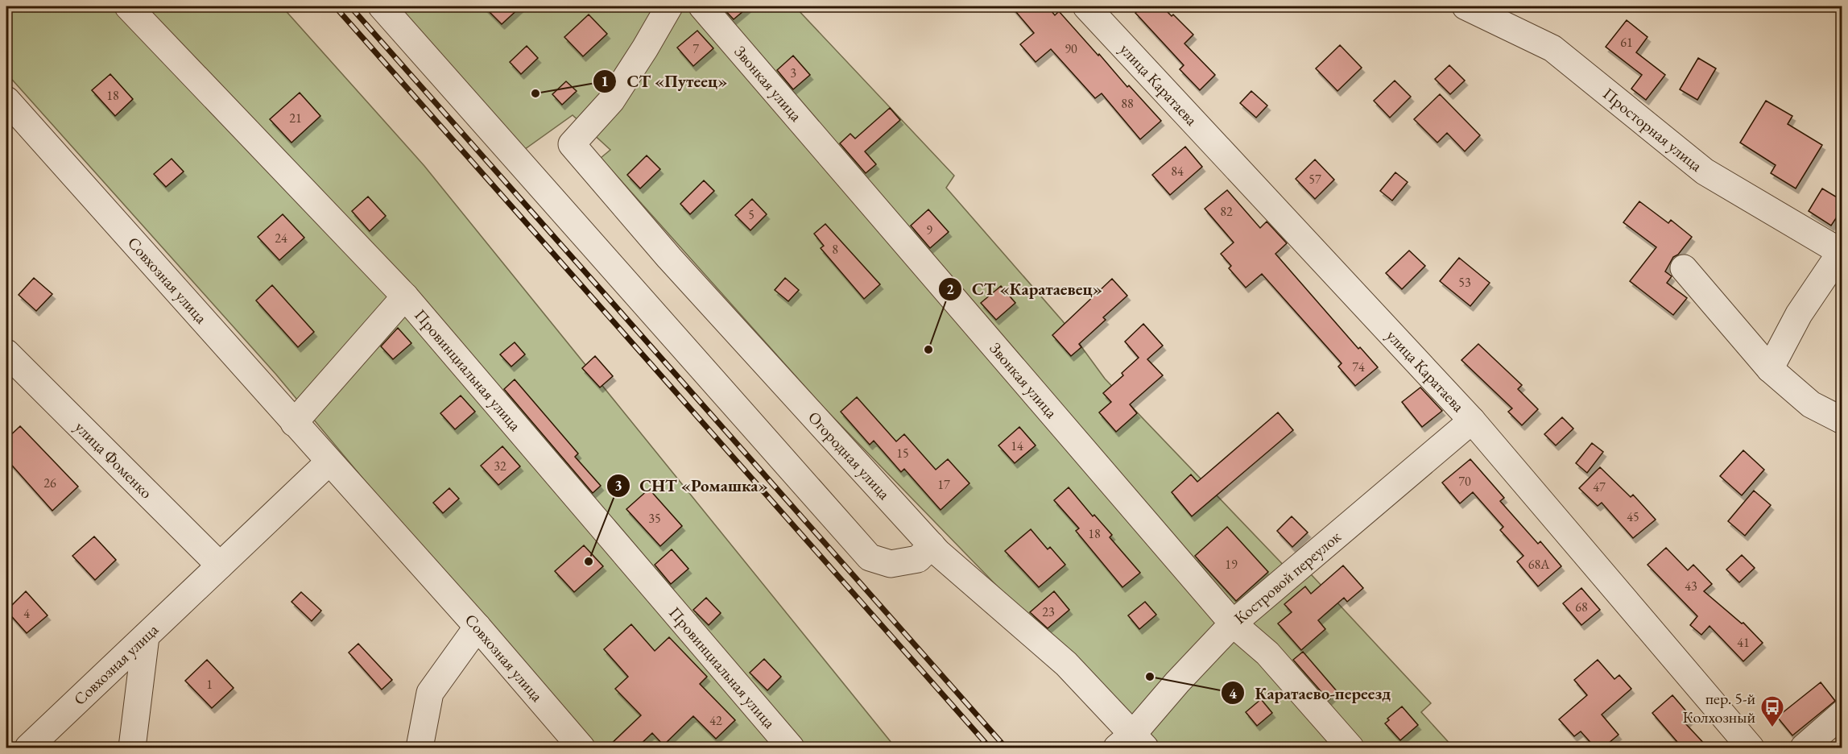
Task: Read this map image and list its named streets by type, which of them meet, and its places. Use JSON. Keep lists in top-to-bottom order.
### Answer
{
  "streets": {
    "street": [
      "Звонкая улица",
      "улица Каратаева",
      "Просторная улица",
      "Совхозная улица",
      "Провинциальная улица",
      "Огородная улица",
      "улица Фоменко",
      "Костровой переулок"
    ]
  },
  "crossings": [
    ["Звонкая улица", "Костровой переулок"],
    ["улица Каратаева", "Костровой переулок"],
    ["Совхозная улица", "улица Фоменко"],
    ["Огородная улица", "Костровой переулок"]
  ],
  "places": {
    "other": [
      "СТ «Путеец»",
      "СТ «Каратаевец»",
      "СНТ «Ромашка»",
      "Каратаево-переезд"
    ],
    "bus stop": ["пер. 5-й Колхозный"]
  },
  "house_numbers": [
    "61",
    "7",
    "90",
    "3",
    "18",
    "88",
    "21",
    "84",
    "57",
    "82",
    "5",
    "9",
    "24",
    "8",
    "53",
    "74",
    "14",
    "15",
    "32",
    "70",
    "26",
    "17",
    "47",
    "45",
    "35",
    "18",
    "19",
    "68А",
    "43",
    "68",
    "23",
    "4",
    "41",
    "1",
    "42"
  ]
}
